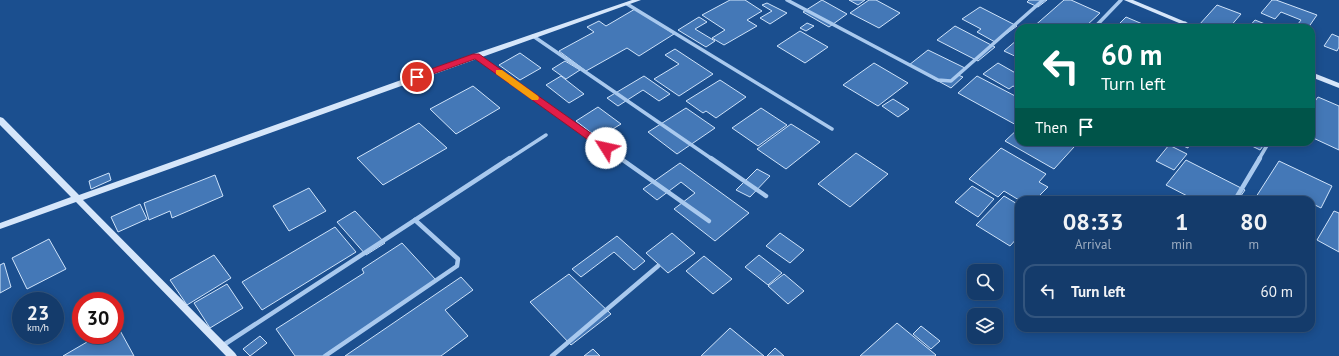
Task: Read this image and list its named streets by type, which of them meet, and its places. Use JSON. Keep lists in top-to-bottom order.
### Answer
{
  "page": {
    "turn": ["60 m", "Turn left"],
    "then": "Then",
    "eta": [
      "08:33",
      "Arrival",
      "1",
      "min",
      "80",
      "m"
    ],
    "list": [
      {
        "name": "Turn left",
        "value": "60 m"
      }
    ],
    "speed": "23 km/h",
    "limit": "30"
  }
}
